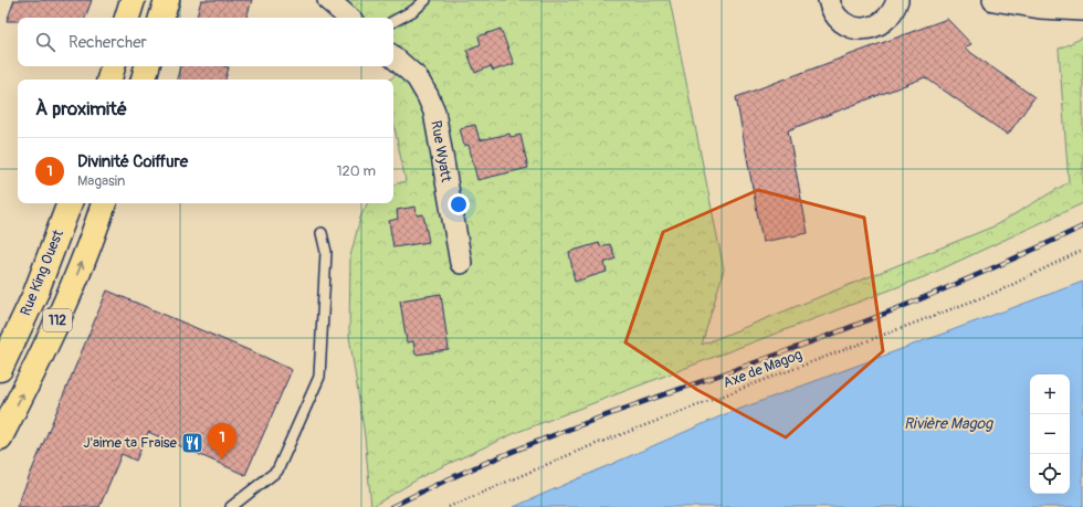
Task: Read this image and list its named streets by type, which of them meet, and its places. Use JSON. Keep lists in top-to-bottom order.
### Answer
{
  "streets": {
    "main road": ["Rue King Ouest", "112"],
    "street": ["Rue Wyatt"],
    "path": ["Axe de Magog"]
  },
  "water": ["Rivière Magog"],
  "places": {
    "restaurant": ["J'aime ta Fraise"]
  },
  "page": {
    "search": "Rechercher",
    "heading": "À proximité",
    "list": [
      {
        "mark": "1",
        "name": "Divinité Coiffure",
        "note": "Magasin",
        "value": "120 m"
      }
    ],
    "map_buttons": ["+", "−"],
    "pins": "1"
  }
}
